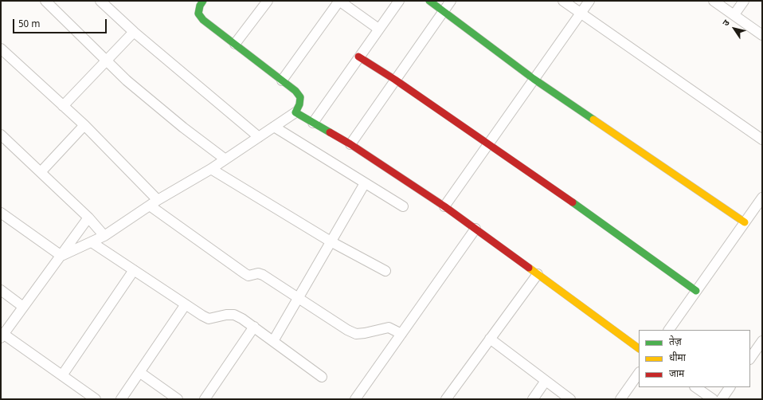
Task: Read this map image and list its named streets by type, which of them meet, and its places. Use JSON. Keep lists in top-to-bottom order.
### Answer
{
  "legend": ["तेज़", "धीमा", "जाम"],
  "scale_bar": "50 m",
  "north": "top left"
}
